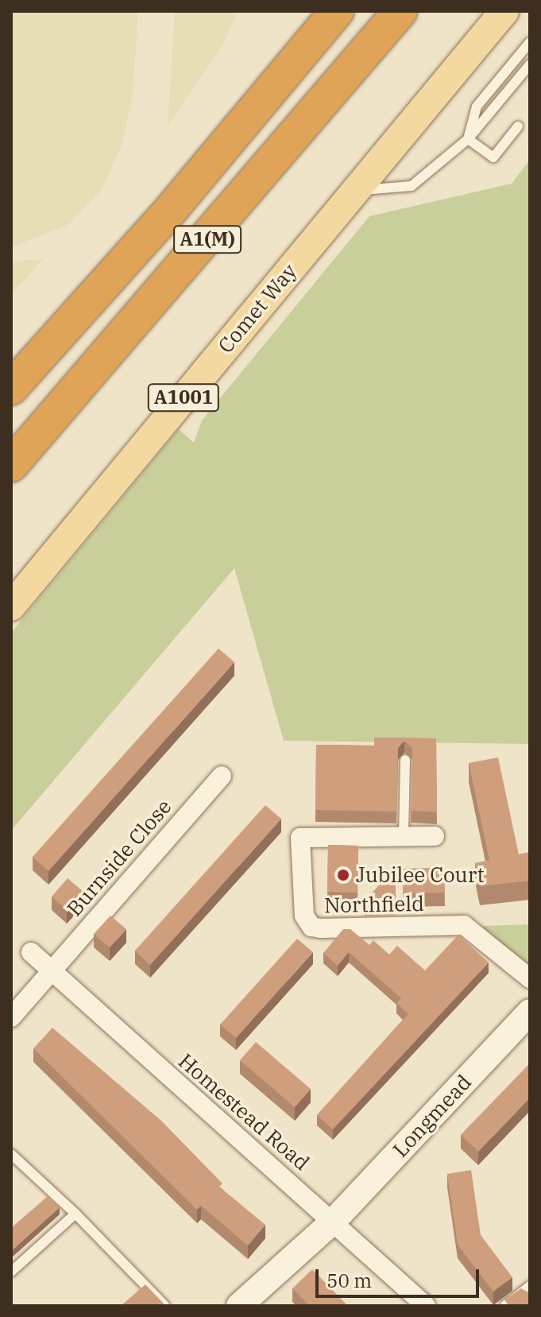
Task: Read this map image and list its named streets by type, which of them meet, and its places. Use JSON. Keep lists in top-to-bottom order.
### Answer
{
  "streets": {
    "highway": ["A1(M)"],
    "main road": ["Comet Way", "A1001"],
    "street": [
      "Burnside Close",
      "Northfield",
      "Homestead Road",
      "Longmead"
    ]
  },
  "crossings": [
    ["Burnside Close", "Homestead Road"],
    ["Homestead Road", "Longmead"]
  ],
  "places": ["Jubilee Court"],
  "scale_bar": "50 m"
}
